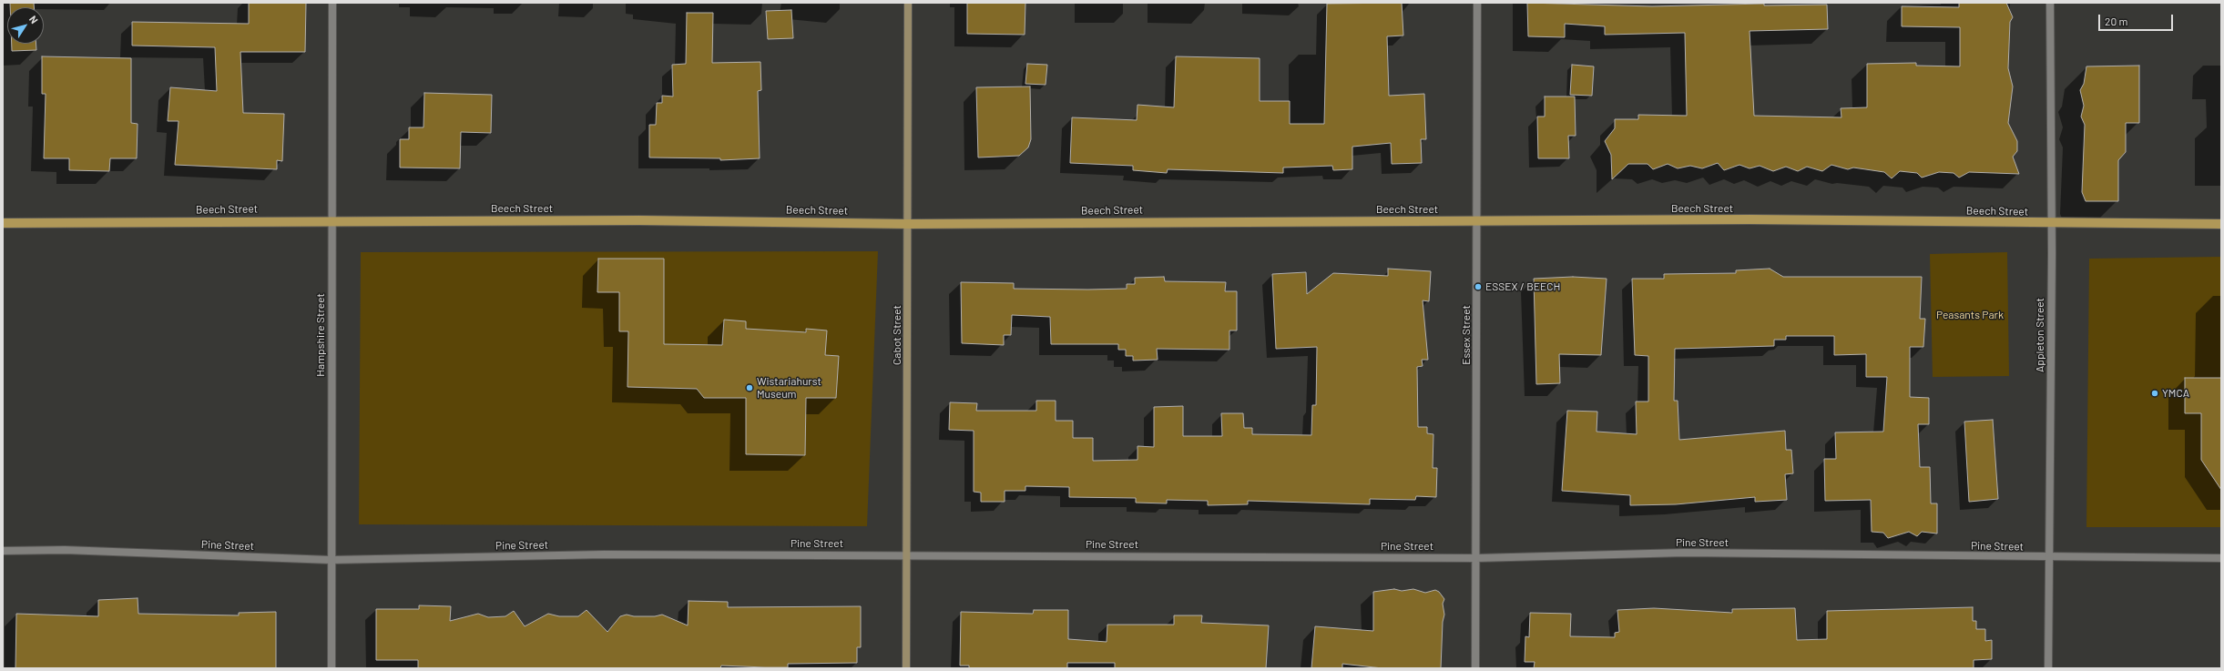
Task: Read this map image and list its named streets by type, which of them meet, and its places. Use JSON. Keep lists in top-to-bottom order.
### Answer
{
  "streets": {
    "main road": ["Beech Street", "Cabot Street"],
    "street": [
      "Hampshire Street",
      "Essex Street",
      "Appleton Street",
      "Pine Street"
    ]
  },
  "crossings": [
    ["Beech Street", "Hampshire Street"],
    ["Beech Street", "Cabot Street"],
    ["Beech Street", "Essex Street"],
    ["Beech Street", "Appleton Street"],
    ["Hampshire Street", "Pine Street"],
    ["Cabot Street", "Pine Street"],
    ["Essex Street", "Pine Street"],
    ["Appleton Street", "Pine Street"]
  ],
  "parks": ["Peasants Park"],
  "places": ["ESSEX / BEECH", "Wistariahurst Museum", "YMCA"],
  "scale_bar": "20 m",
  "north": "top right"
}
